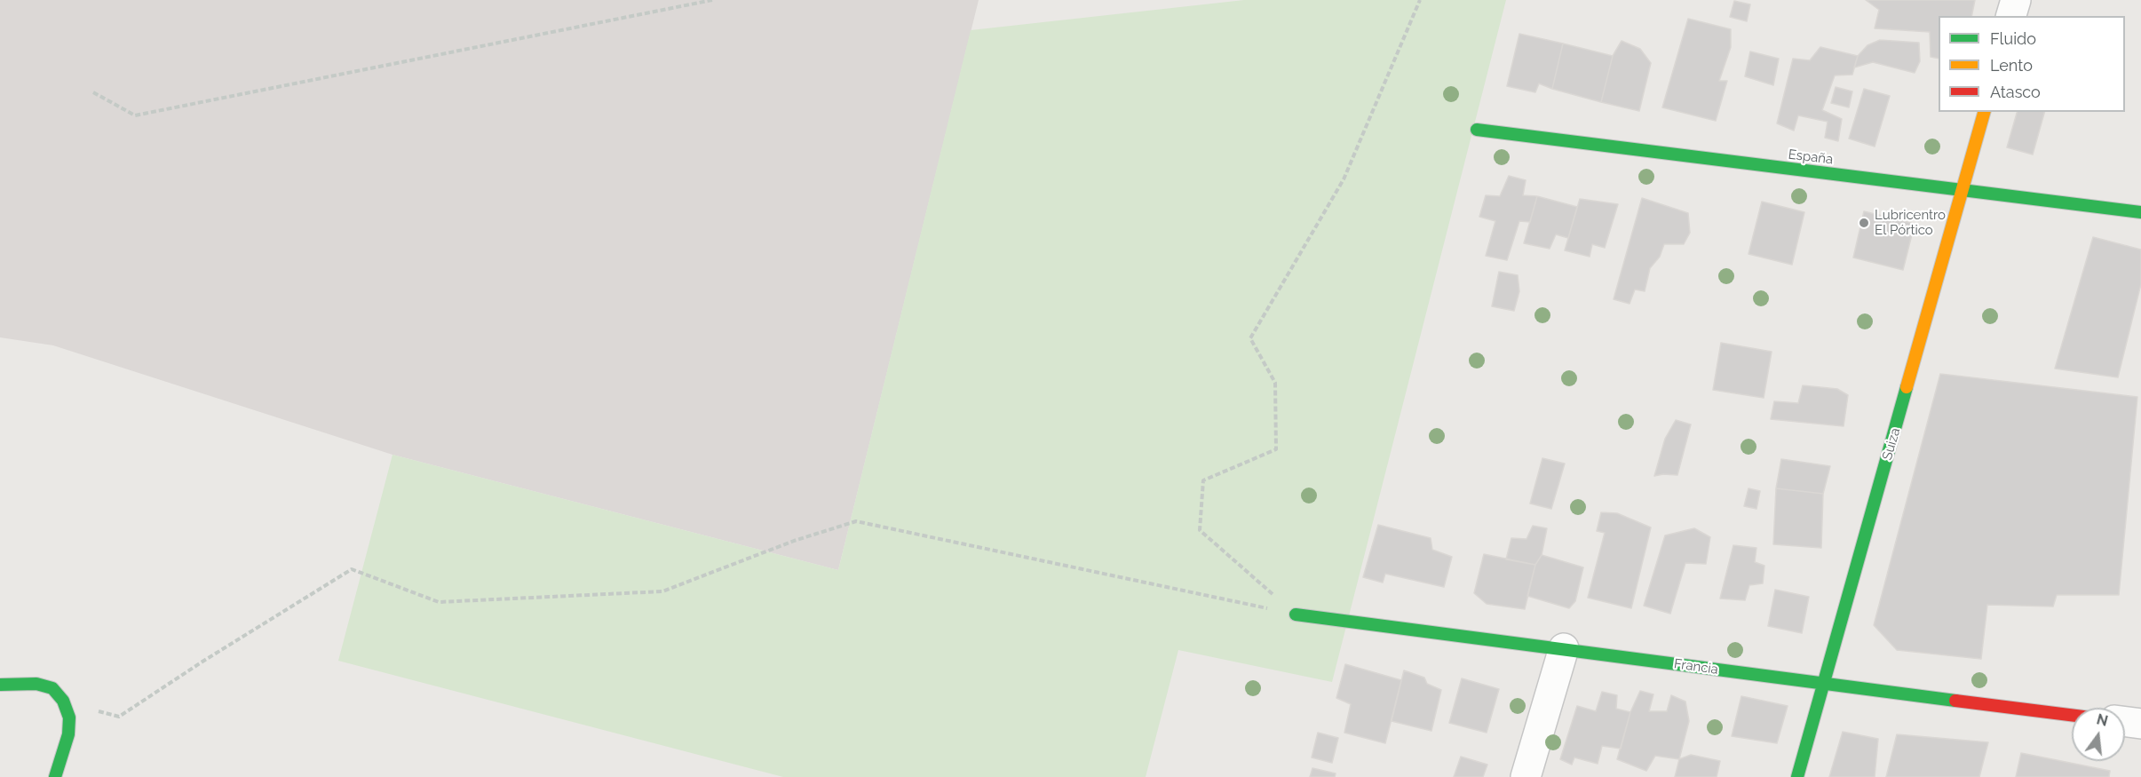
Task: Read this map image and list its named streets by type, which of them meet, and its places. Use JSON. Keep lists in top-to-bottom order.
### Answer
{
  "streets": {
    "street": ["España", "Suiza", "Francia"]
  },
  "crossings": [
    ["España", "Suiza"],
    ["Suiza", "Francia"]
  ],
  "places": ["Lubricentro El Pórtico"],
  "legend": ["Fluido", "Lento", "Atasco"],
  "north": "top"
}
